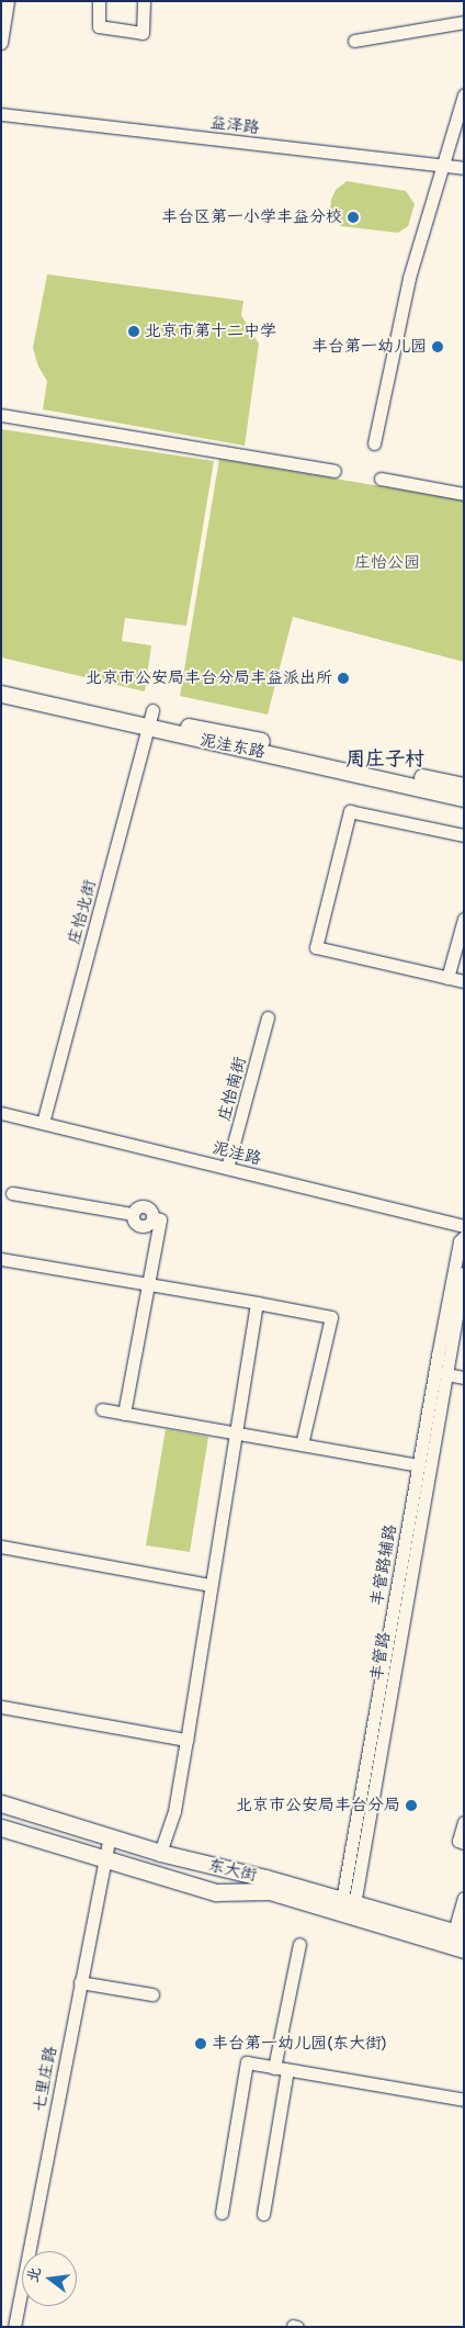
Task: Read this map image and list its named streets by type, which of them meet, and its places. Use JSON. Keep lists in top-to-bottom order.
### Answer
{
  "streets": {
    "main road": ["泥洼东路", "东大街"],
    "street": [
      "益泽路",
      "庄怡北街",
      "庄怡南街",
      "泥洼路",
      "丰管路辅路",
      "丰管路",
      "七里庄路"
    ]
  },
  "crossings": [
    ["泥洼东路", "庄怡北街"],
    ["庄怡北街", "泥洼路"],
    ["庄怡南街", "泥洼路"],
    ["丰管路辅路", "丰管路"],
    ["丰管路辅路", "东大街"],
    ["丰管路", "东大街"],
    ["东大街", "七里庄路"]
  ],
  "districts": ["周庄子村"],
  "parks": ["庄怡公园"],
  "places": [
    "丰台区第一小学丰益分校",
    "北京市第十二中学",
    "丰台第一幼儿园",
    "北京市公安局丰台分局丰益派出所",
    "北京市公安局丰台分局",
    "丰台第一幼儿园(东大街)"
  ],
  "north": "left"
}
